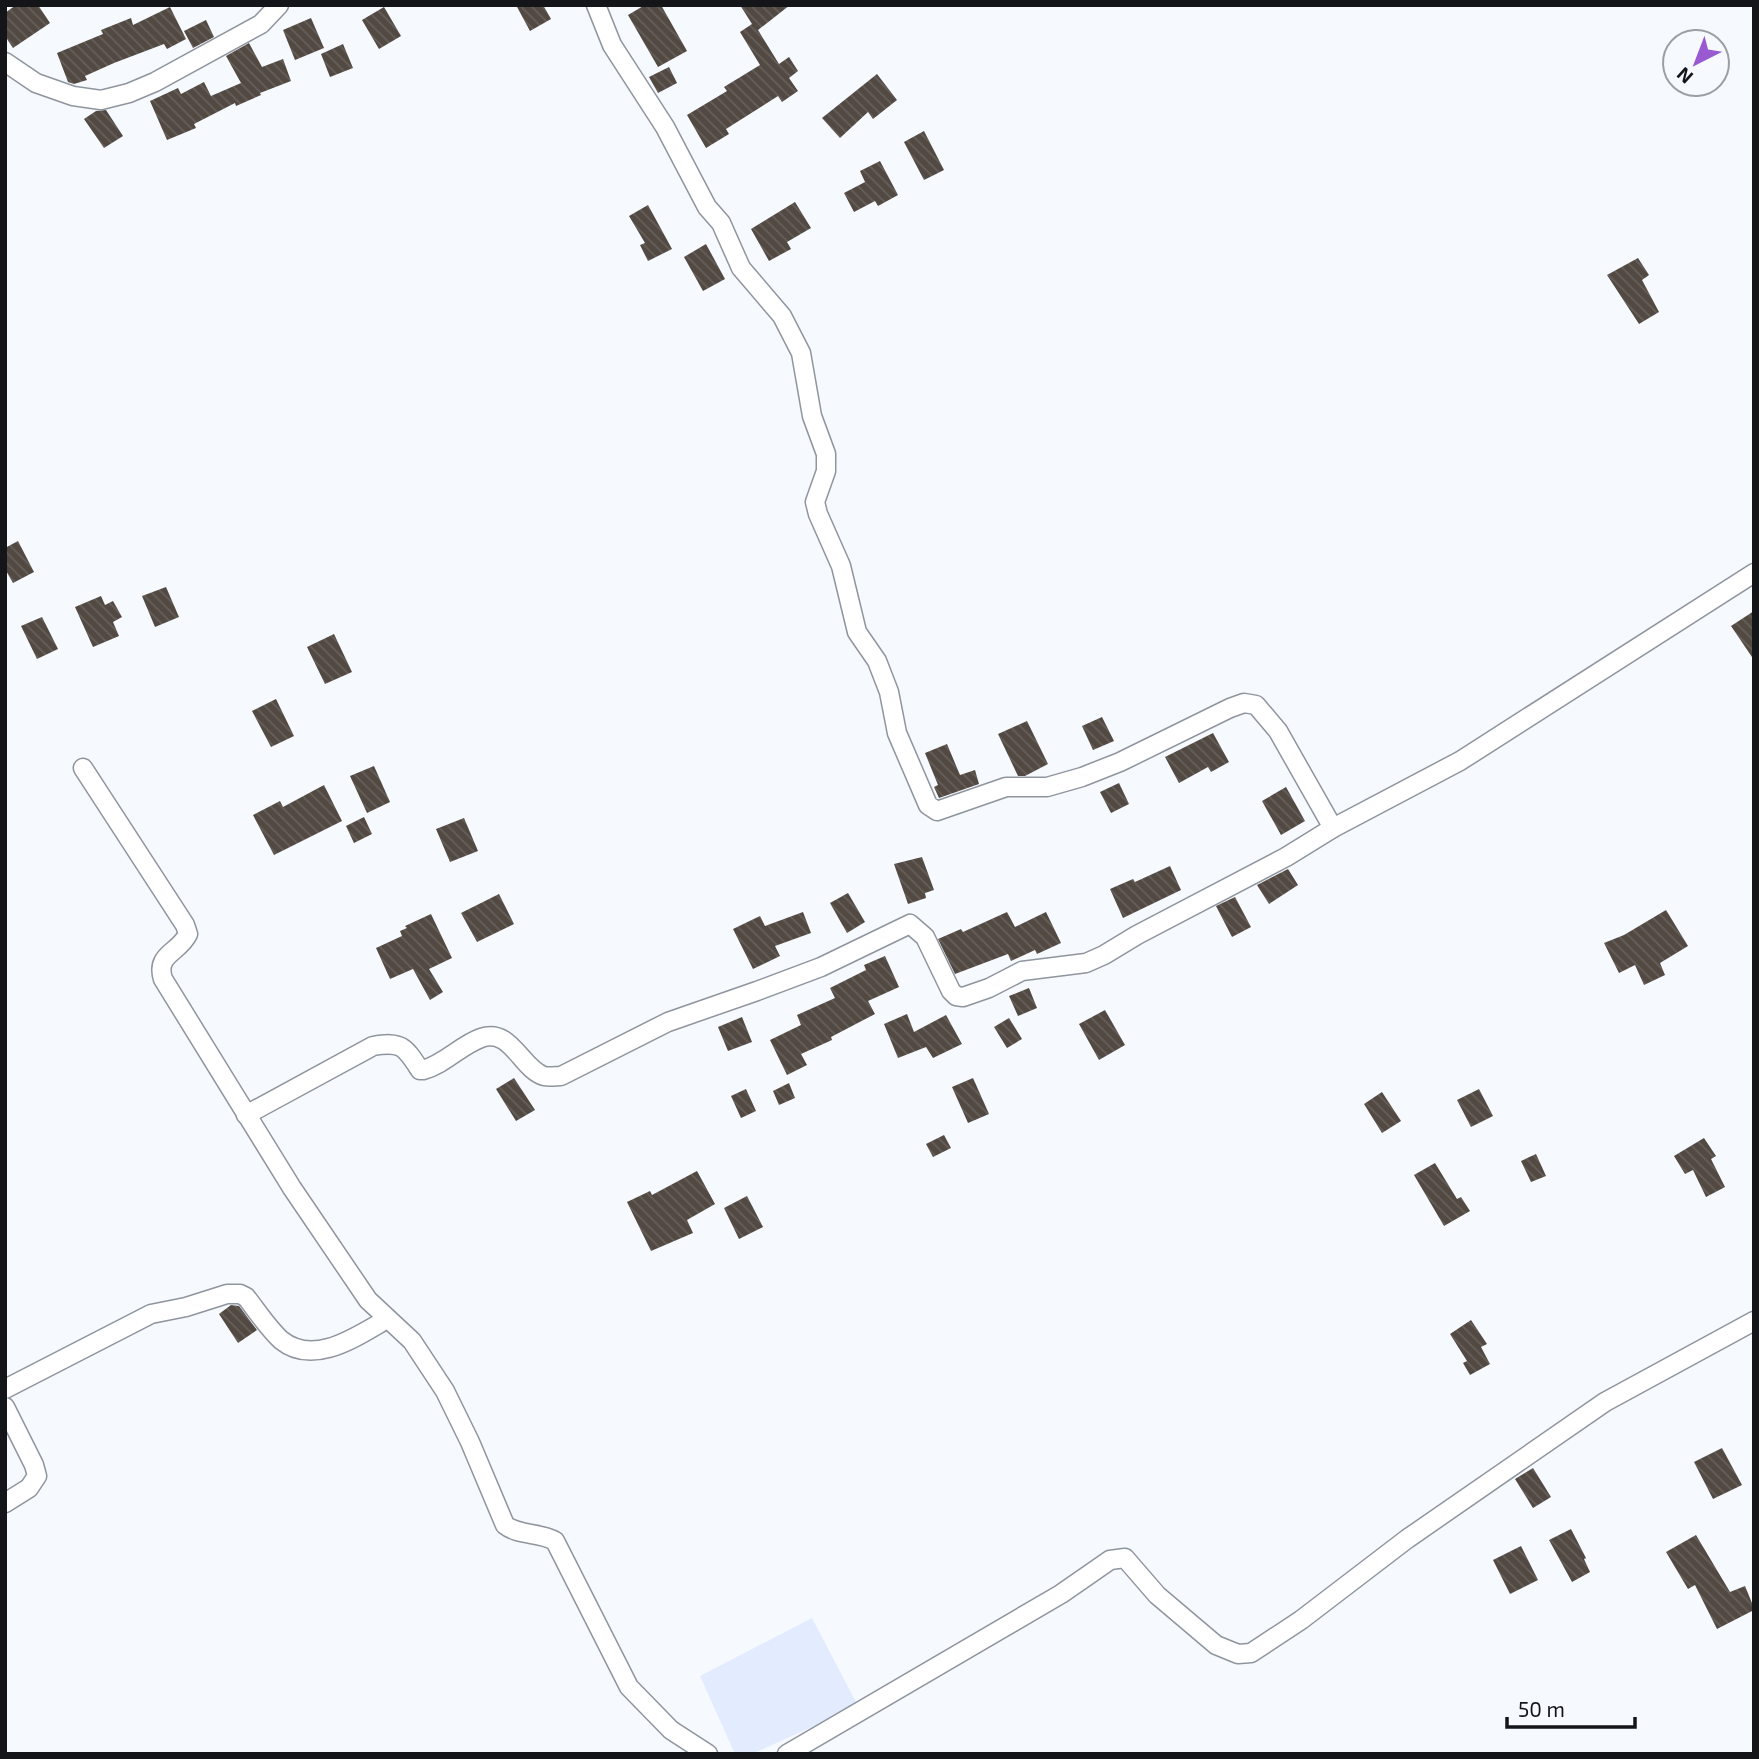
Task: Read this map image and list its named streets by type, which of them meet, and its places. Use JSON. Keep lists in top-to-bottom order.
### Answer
{
  "scale_bar": "50 m",
  "north": "bottom left"
}
